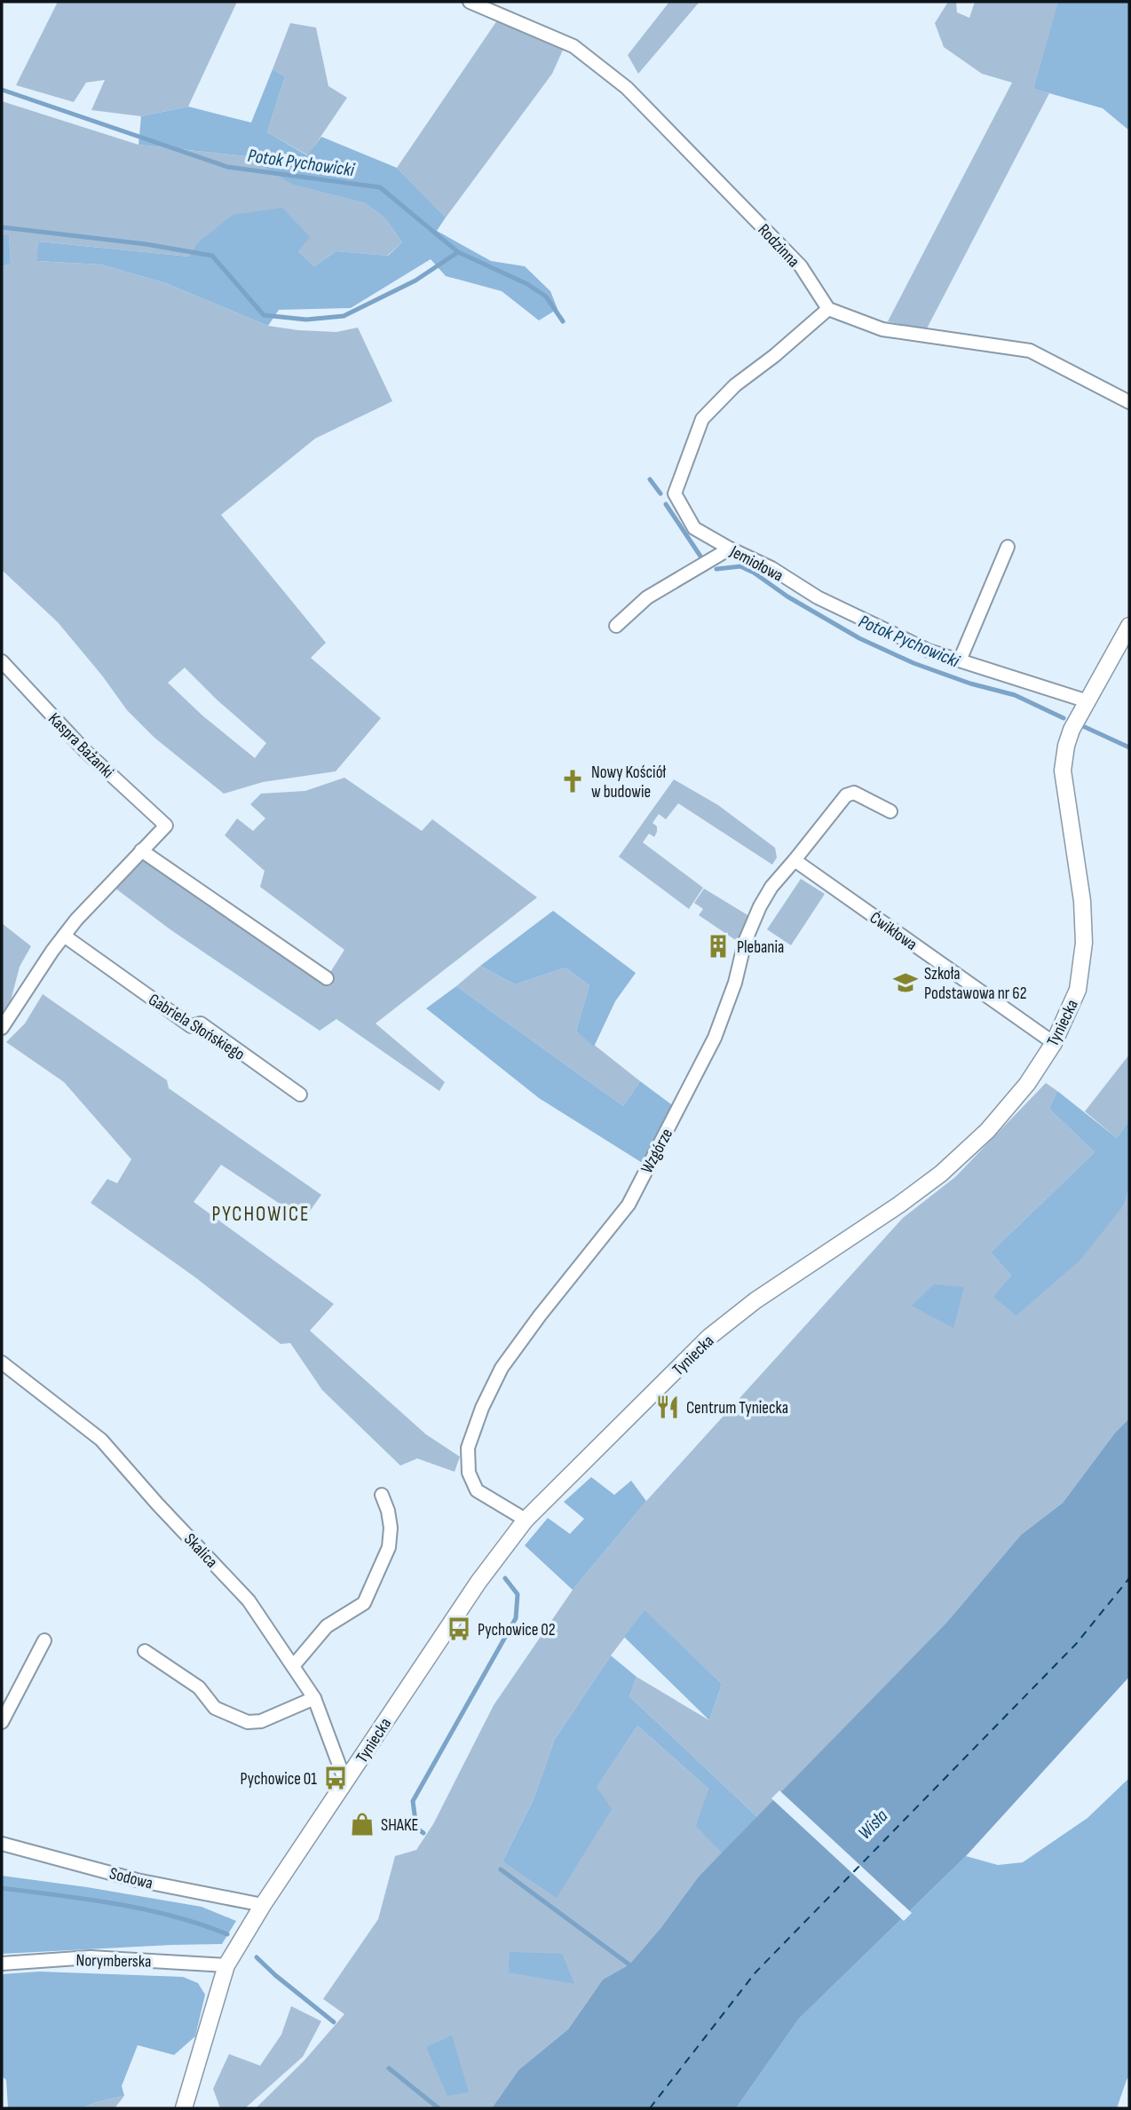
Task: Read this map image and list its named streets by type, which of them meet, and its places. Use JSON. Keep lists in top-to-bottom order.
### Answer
{
  "streets": {
    "street": [
      "Rodzinna",
      "Jemiołowa",
      "Kaspra Bażanki",
      "Ćwikłowa",
      "Tyniecka",
      "Gabriela Słońskiego",
      "Wzgórze",
      "Skalica",
      "Sodowa",
      "Norymberska"
    ]
  },
  "crossings": [
    ["Rodzinna", "Jemiołowa"],
    ["Jemiołowa", "Tyniecka"],
    ["Ćwikłowa", "Tyniecka"],
    ["Ćwikłowa", "Wzgórze"],
    ["Tyniecka", "Wzgórze"],
    ["Tyniecka", "Skalica"],
    ["Tyniecka", "Sodowa"],
    ["Tyniecka", "Norymberska"]
  ],
  "districts": ["PYCHOWICE"],
  "water": ["Potok Pychowicki", "Wisła"],
  "places": {
    "church": ["Nowy Kościół w budowie"],
    "building": ["Plebania"],
    "school or university": ["Szkoła Podstawowa nr 62"],
    "restaurant": ["Centrum Tyniecka"],
    "bus stop": ["Pychowice 02", "Pychowice 01"],
    "shop": ["SHAKE"]
  }
}
